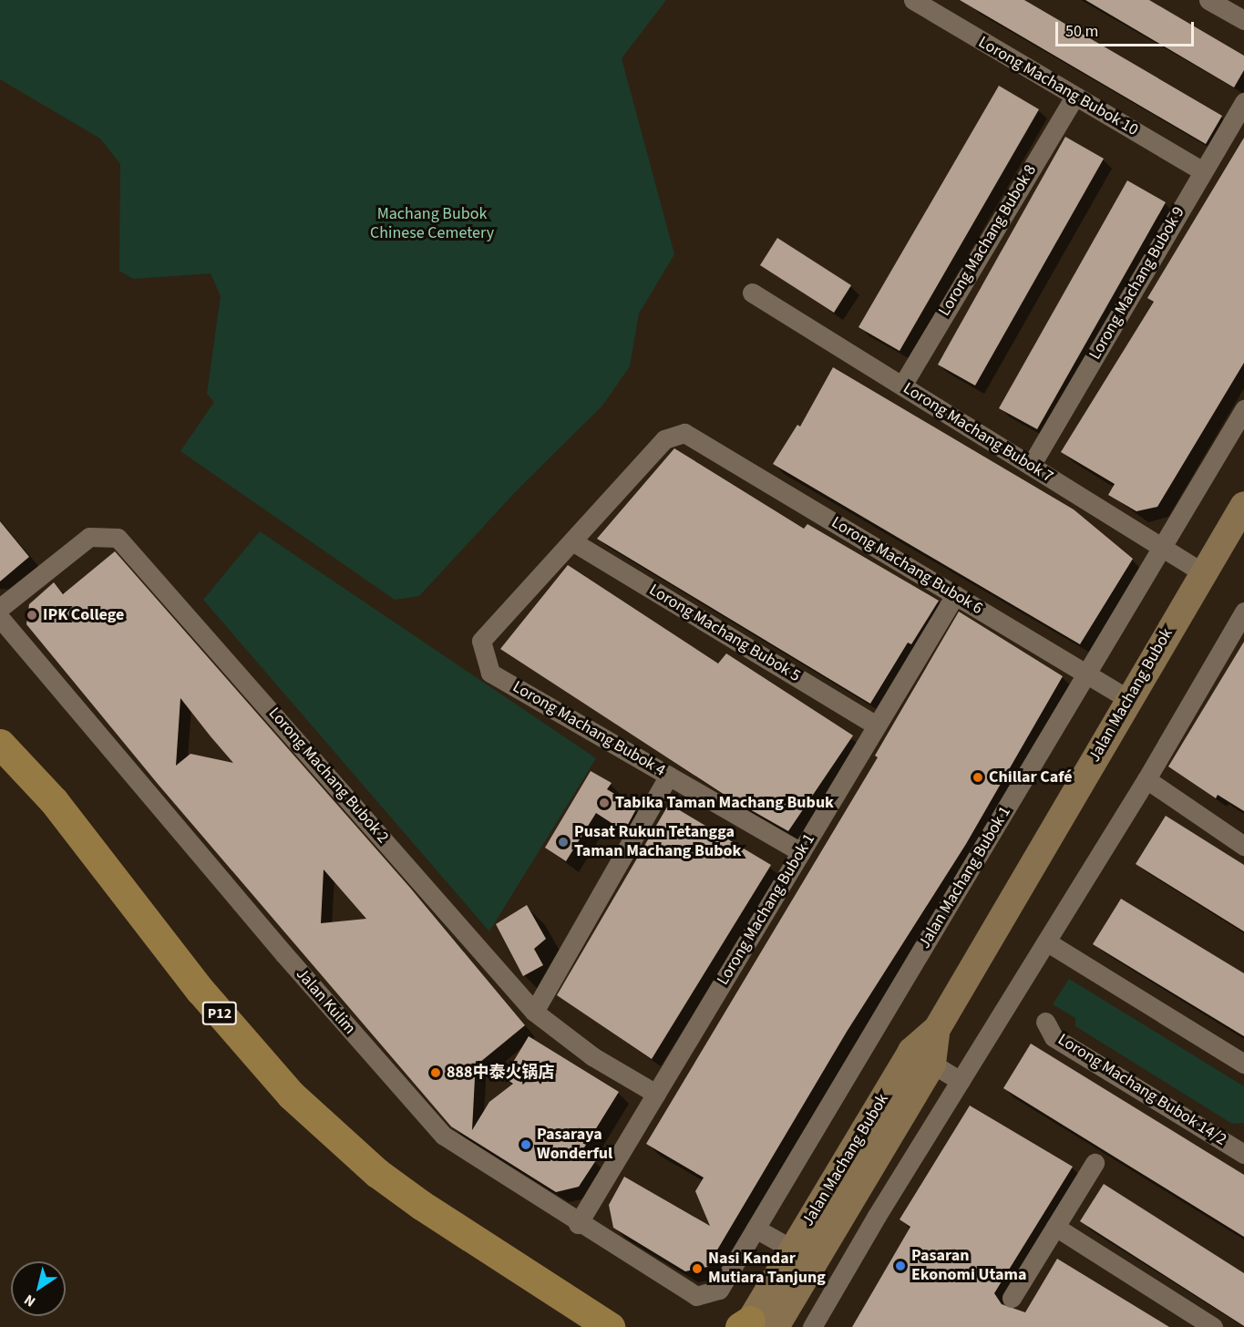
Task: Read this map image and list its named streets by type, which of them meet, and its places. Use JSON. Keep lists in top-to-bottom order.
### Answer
{
  "streets": {
    "main road": ["Jalan Machang Bubok", "P12"],
    "street": [
      "Lorong Machang Bubok 10",
      "Lorong Machang Bubok 8",
      "Lorong Machang Bubok 9",
      "Lorong Machang Bubok 7",
      "Lorong Machang Bubok 6",
      "Lorong Machang Bubok 5",
      "Lorong Machang Bubok 4",
      "Lorong Machang Bubok 2",
      "Jalan Machang Bubok 1",
      "Lorong Machang Bubok 1",
      "Jalan Kulim",
      "Lorong Machang Bubok 14/2"
    ]
  },
  "crossings": [
    ["Lorong Machang Bubok 10", "Lorong Machang Bubok 8"],
    ["Lorong Machang Bubok 10", "Lorong Machang Bubok 9"],
    ["Lorong Machang Bubok 8", "Lorong Machang Bubok 7"],
    ["Lorong Machang Bubok 9", "Lorong Machang Bubok 7"],
    ["Lorong Machang Bubok 7", "Jalan Machang Bubok"],
    ["Lorong Machang Bubok 7", "Jalan Machang Bubok 1"],
    ["Lorong Machang Bubok 6", "Lorong Machang Bubok 5"],
    ["Lorong Machang Bubok 6", "Jalan Machang Bubok"],
    ["Lorong Machang Bubok 6", "Lorong Machang Bubok 4"],
    ["Lorong Machang Bubok 6", "Jalan Machang Bubok 1"],
    ["Lorong Machang Bubok 6", "Lorong Machang Bubok 1"],
    ["Lorong Machang Bubok 5", "Lorong Machang Bubok 4"],
    ["Lorong Machang Bubok 5", "Lorong Machang Bubok 1"],
    ["Lorong Machang Bubok 4", "Lorong Machang Bubok 1"],
    ["Lorong Machang Bubok 2", "Lorong Machang Bubok 1"],
    ["Jalan Machang Bubok 1", "Jalan Kulim"],
    ["Lorong Machang Bubok 1", "Jalan Kulim"]
  ],
  "parks": ["Machang Bubok Chinese Cemetery"],
  "places": [
    "IPK College",
    "Chillar Café",
    "Tabika Taman Machang Bubuk",
    "Pusat Rukun Tetangga Taman Machang Bubok",
    "888中泰火锅店",
    "Pasaraya Wonderful",
    "Pasaran Ekonomi Utama",
    "Nasi Kandar Mutiara Tanjung"
  ],
  "scale_bar": "50 m",
  "north": "bottom left"
}
